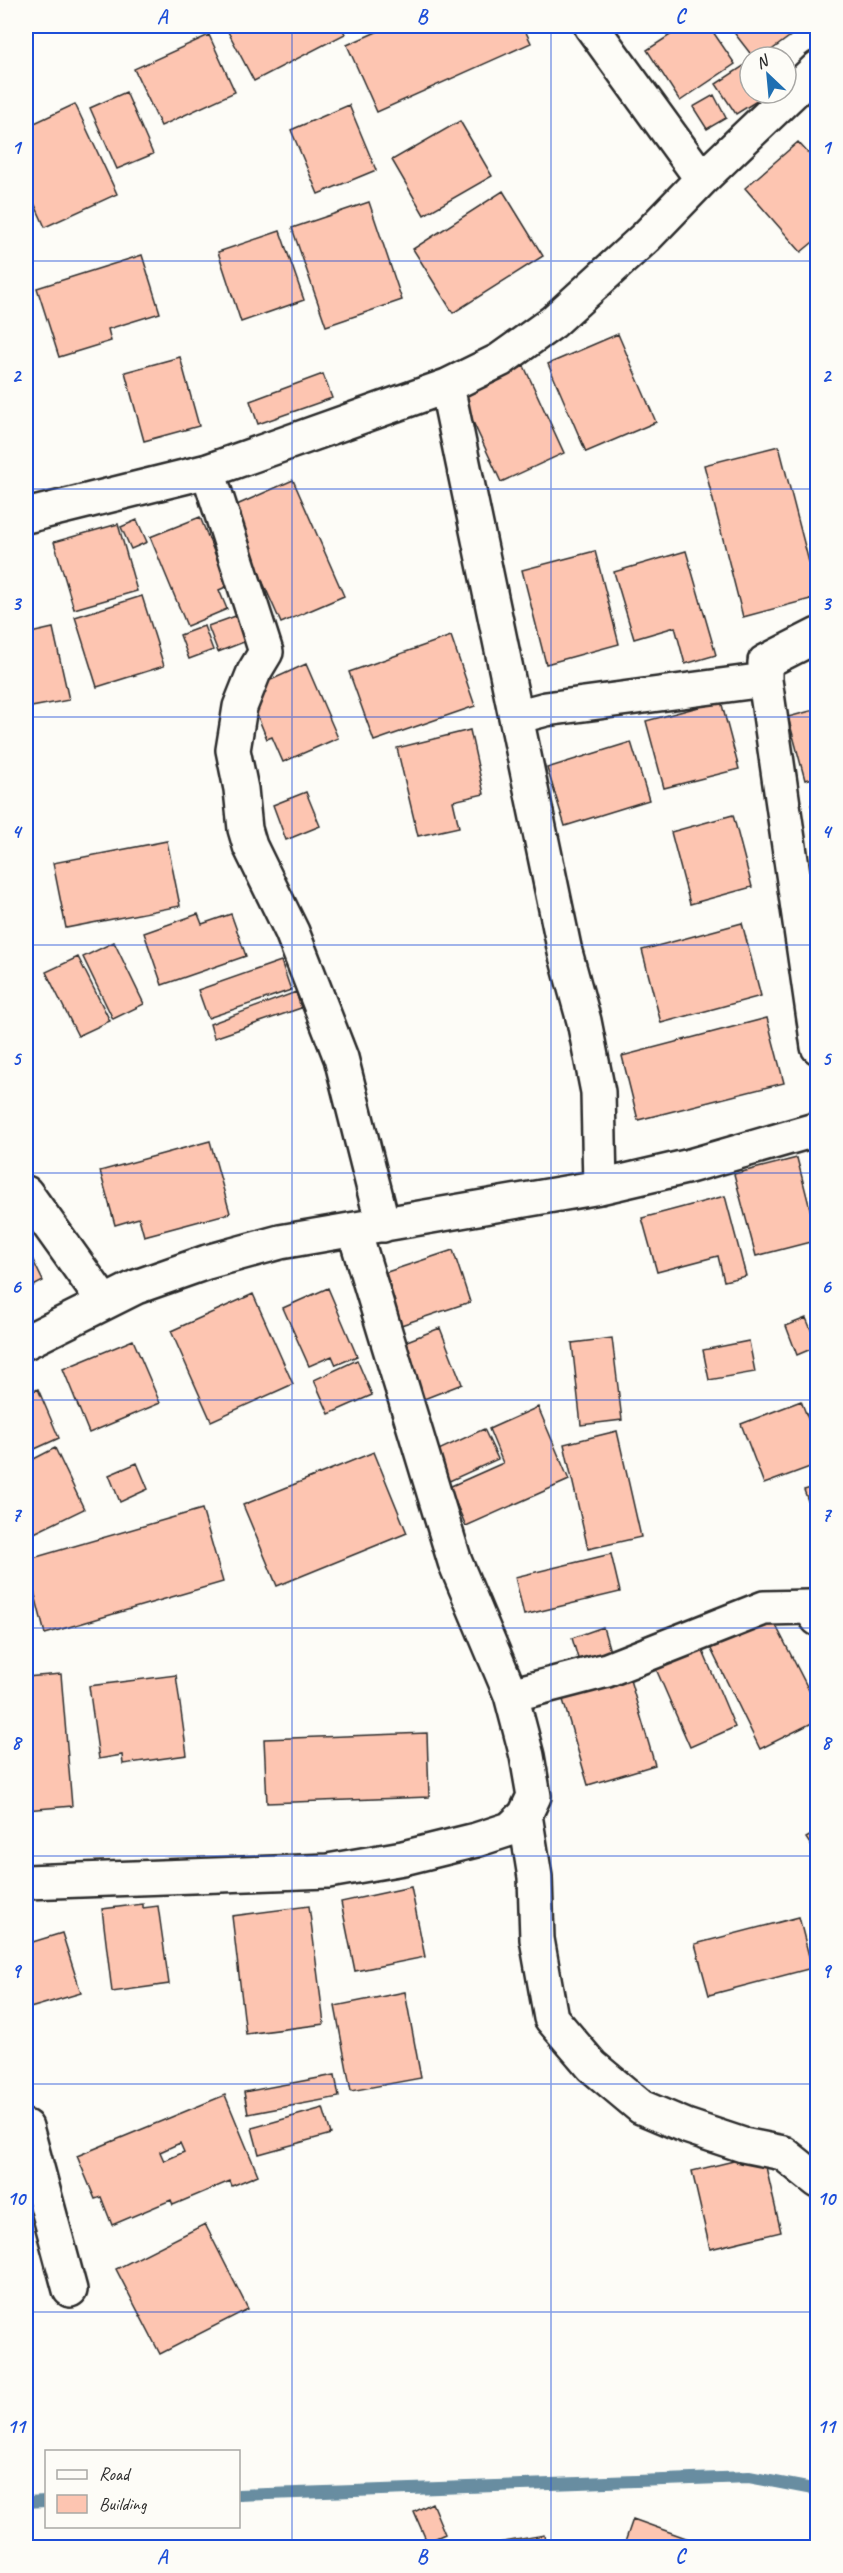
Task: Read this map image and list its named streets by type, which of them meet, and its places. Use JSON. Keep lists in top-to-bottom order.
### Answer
{
  "legend": ["Road", "Building"],
  "north": "top left",
  "grid": {
    "columns": ["A", "B", "C"],
    "rows": [
      "1",
      "2",
      "3",
      "4",
      "5",
      "6",
      "7",
      "8",
      "9",
      "10",
      "11"
    ]
  }
}
